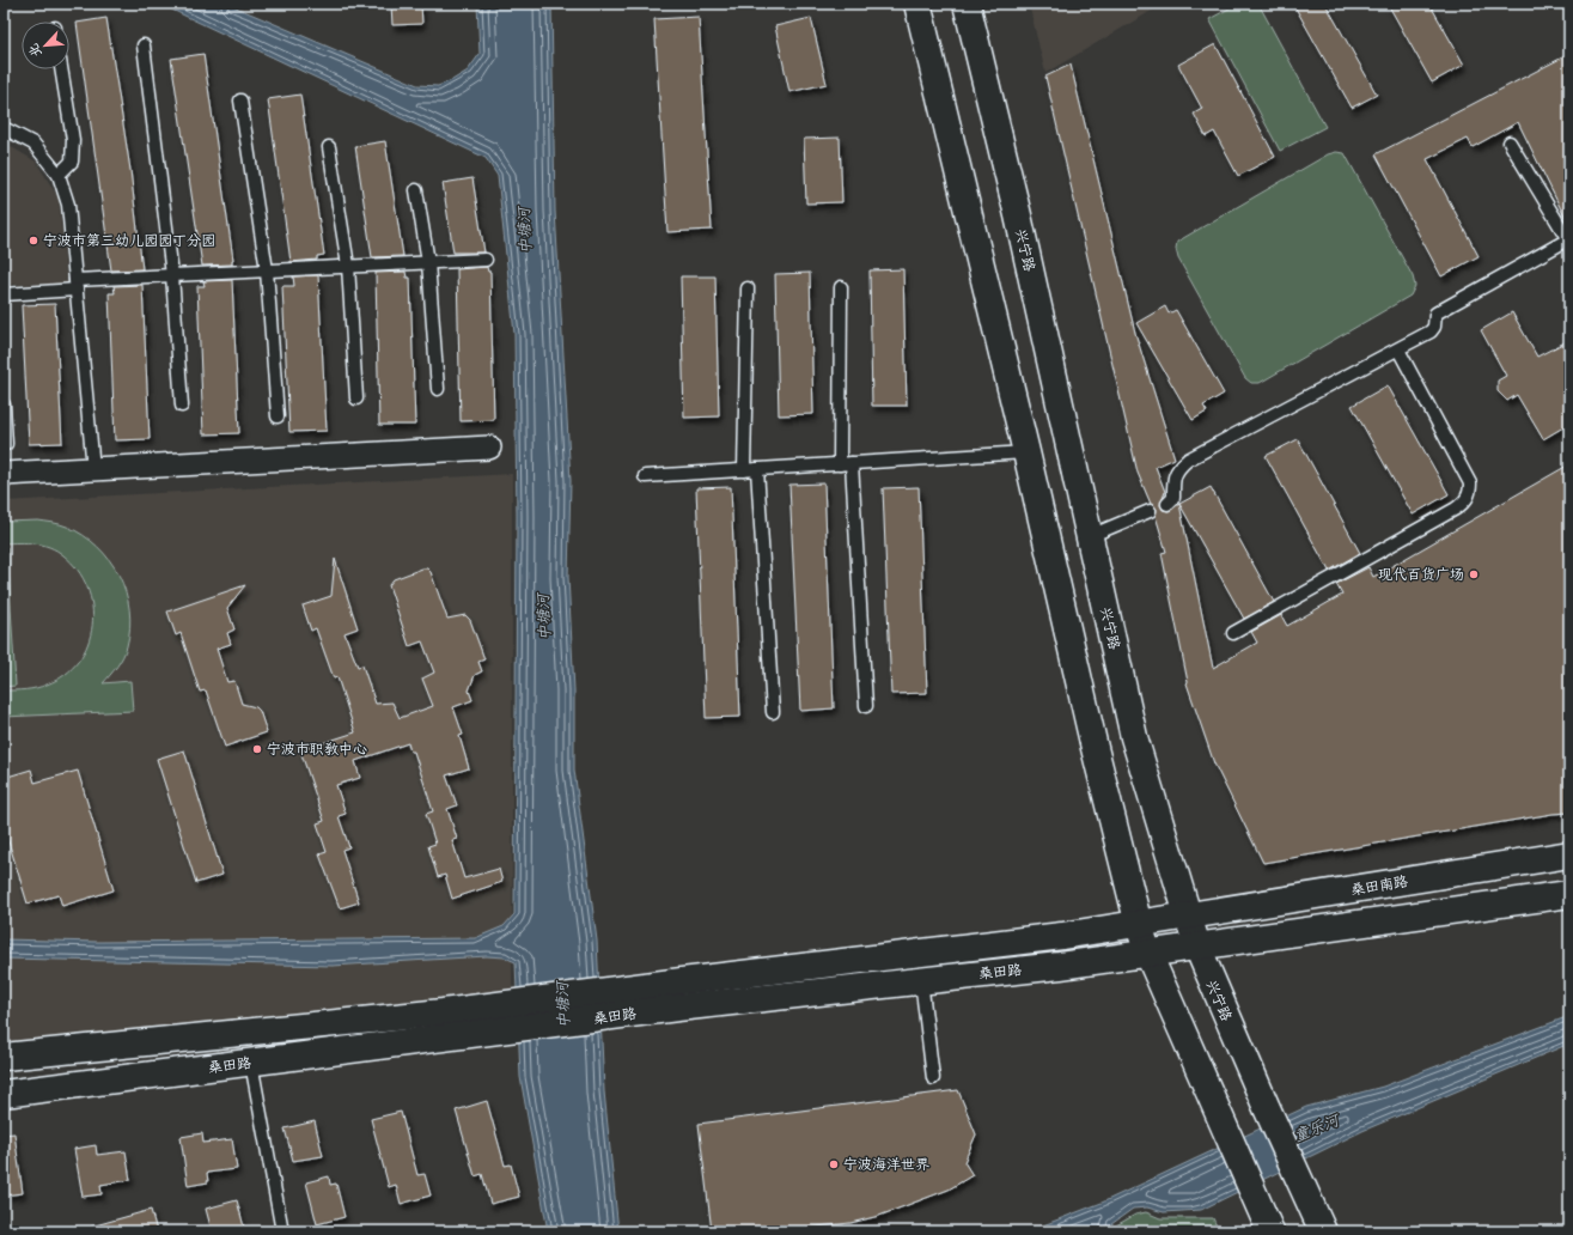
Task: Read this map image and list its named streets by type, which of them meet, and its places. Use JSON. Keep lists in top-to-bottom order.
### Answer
{
  "streets": {
    "main road": ["兴宁路", "桑田南路", "桑田路"]
  },
  "crossings": [
    ["兴宁路", "桑田南路"],
    ["兴宁路", "桑田路"],
    ["桑田南路", "桑田路"]
  ],
  "water": ["中塘河", "童乐河"],
  "places": [
    "宁波市第三幼儿园园丁分园",
    "现代百货广场",
    "宁波市职教中心",
    "宁波海洋世界"
  ],
  "north": "bottom left"
}
